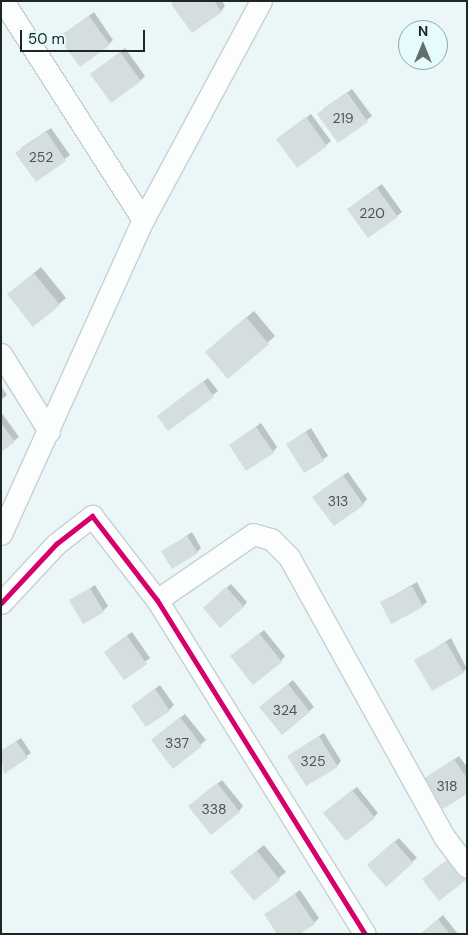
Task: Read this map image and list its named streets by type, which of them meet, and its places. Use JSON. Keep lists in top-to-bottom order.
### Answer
{
  "house_numbers": [
    "219",
    "252",
    "220",
    "313",
    "324",
    "337",
    "325",
    "318",
    "338"
  ],
  "scale_bar": "50 m",
  "north": "top"
}
